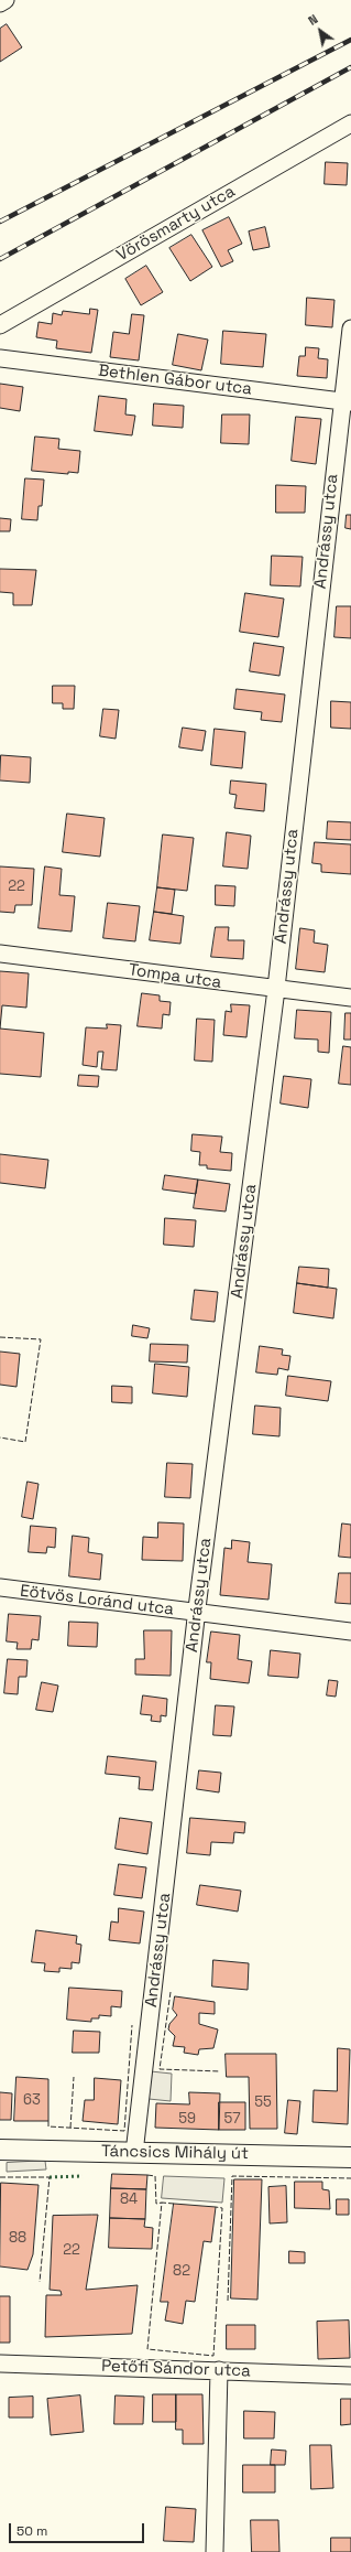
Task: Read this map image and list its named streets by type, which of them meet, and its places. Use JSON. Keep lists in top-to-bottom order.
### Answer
{
  "streets": {
    "street": [
      "Vörösmarty utca",
      "Bethlen Gábor utca",
      "Andrássy utca",
      "Tompa utca",
      "Eötvös Loránd utca",
      "Táncsics Mihály út",
      "Petőfi Sándor utca"
    ]
  },
  "crossings": [
    ["Bethlen Gábor utca", "Andrássy utca"],
    ["Andrássy utca", "Tompa utca"],
    ["Andrássy utca", "Eötvös Loránd utca"],
    ["Andrássy utca", "Táncsics Mihály út"]
  ],
  "house_numbers": [
    "22",
    "63",
    "55",
    "59",
    "57",
    "84",
    "88",
    "22",
    "82"
  ],
  "scale_bar": "50 m",
  "north": "top left"
}
